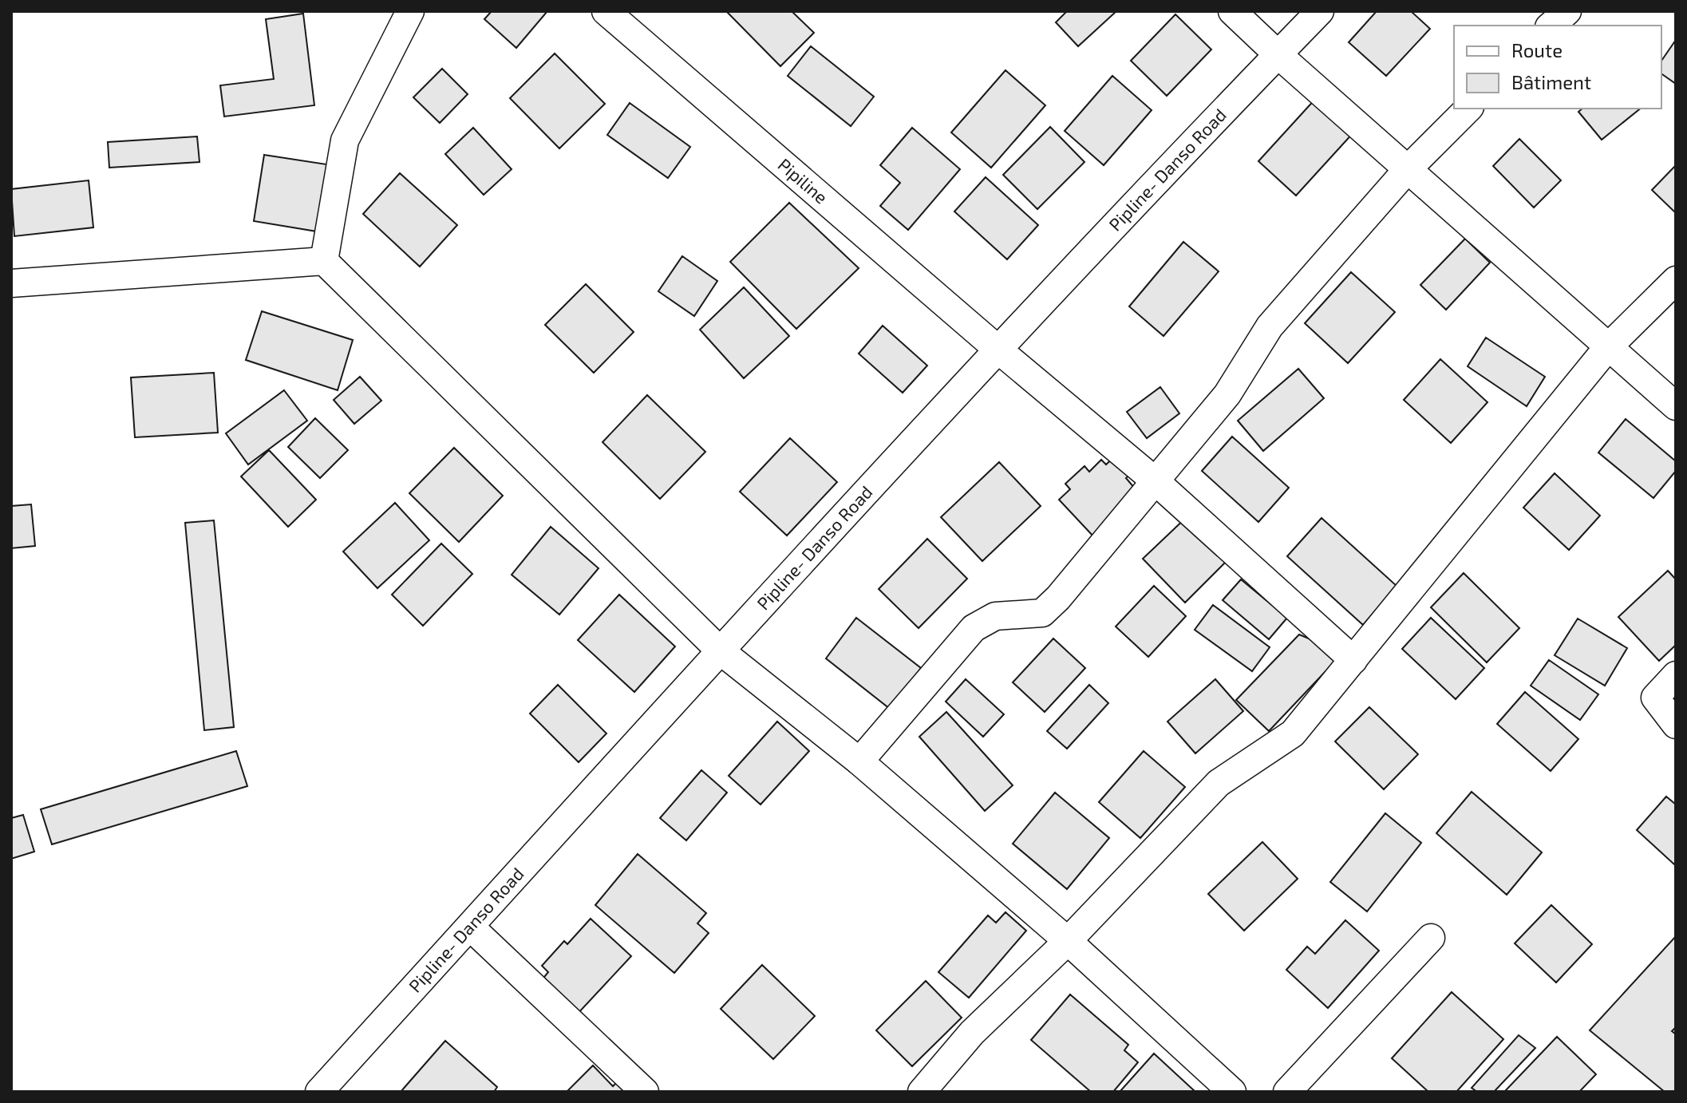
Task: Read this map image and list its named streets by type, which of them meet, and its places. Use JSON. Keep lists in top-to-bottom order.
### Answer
{
  "streets": {
    "street": ["Pipline- Danso Road", "Pipiline"]
  },
  "crossings": [
    ["Pipline- Danso Road", "Pipiline"]
  ],
  "legend": ["Route", "Bâtiment"]
}
